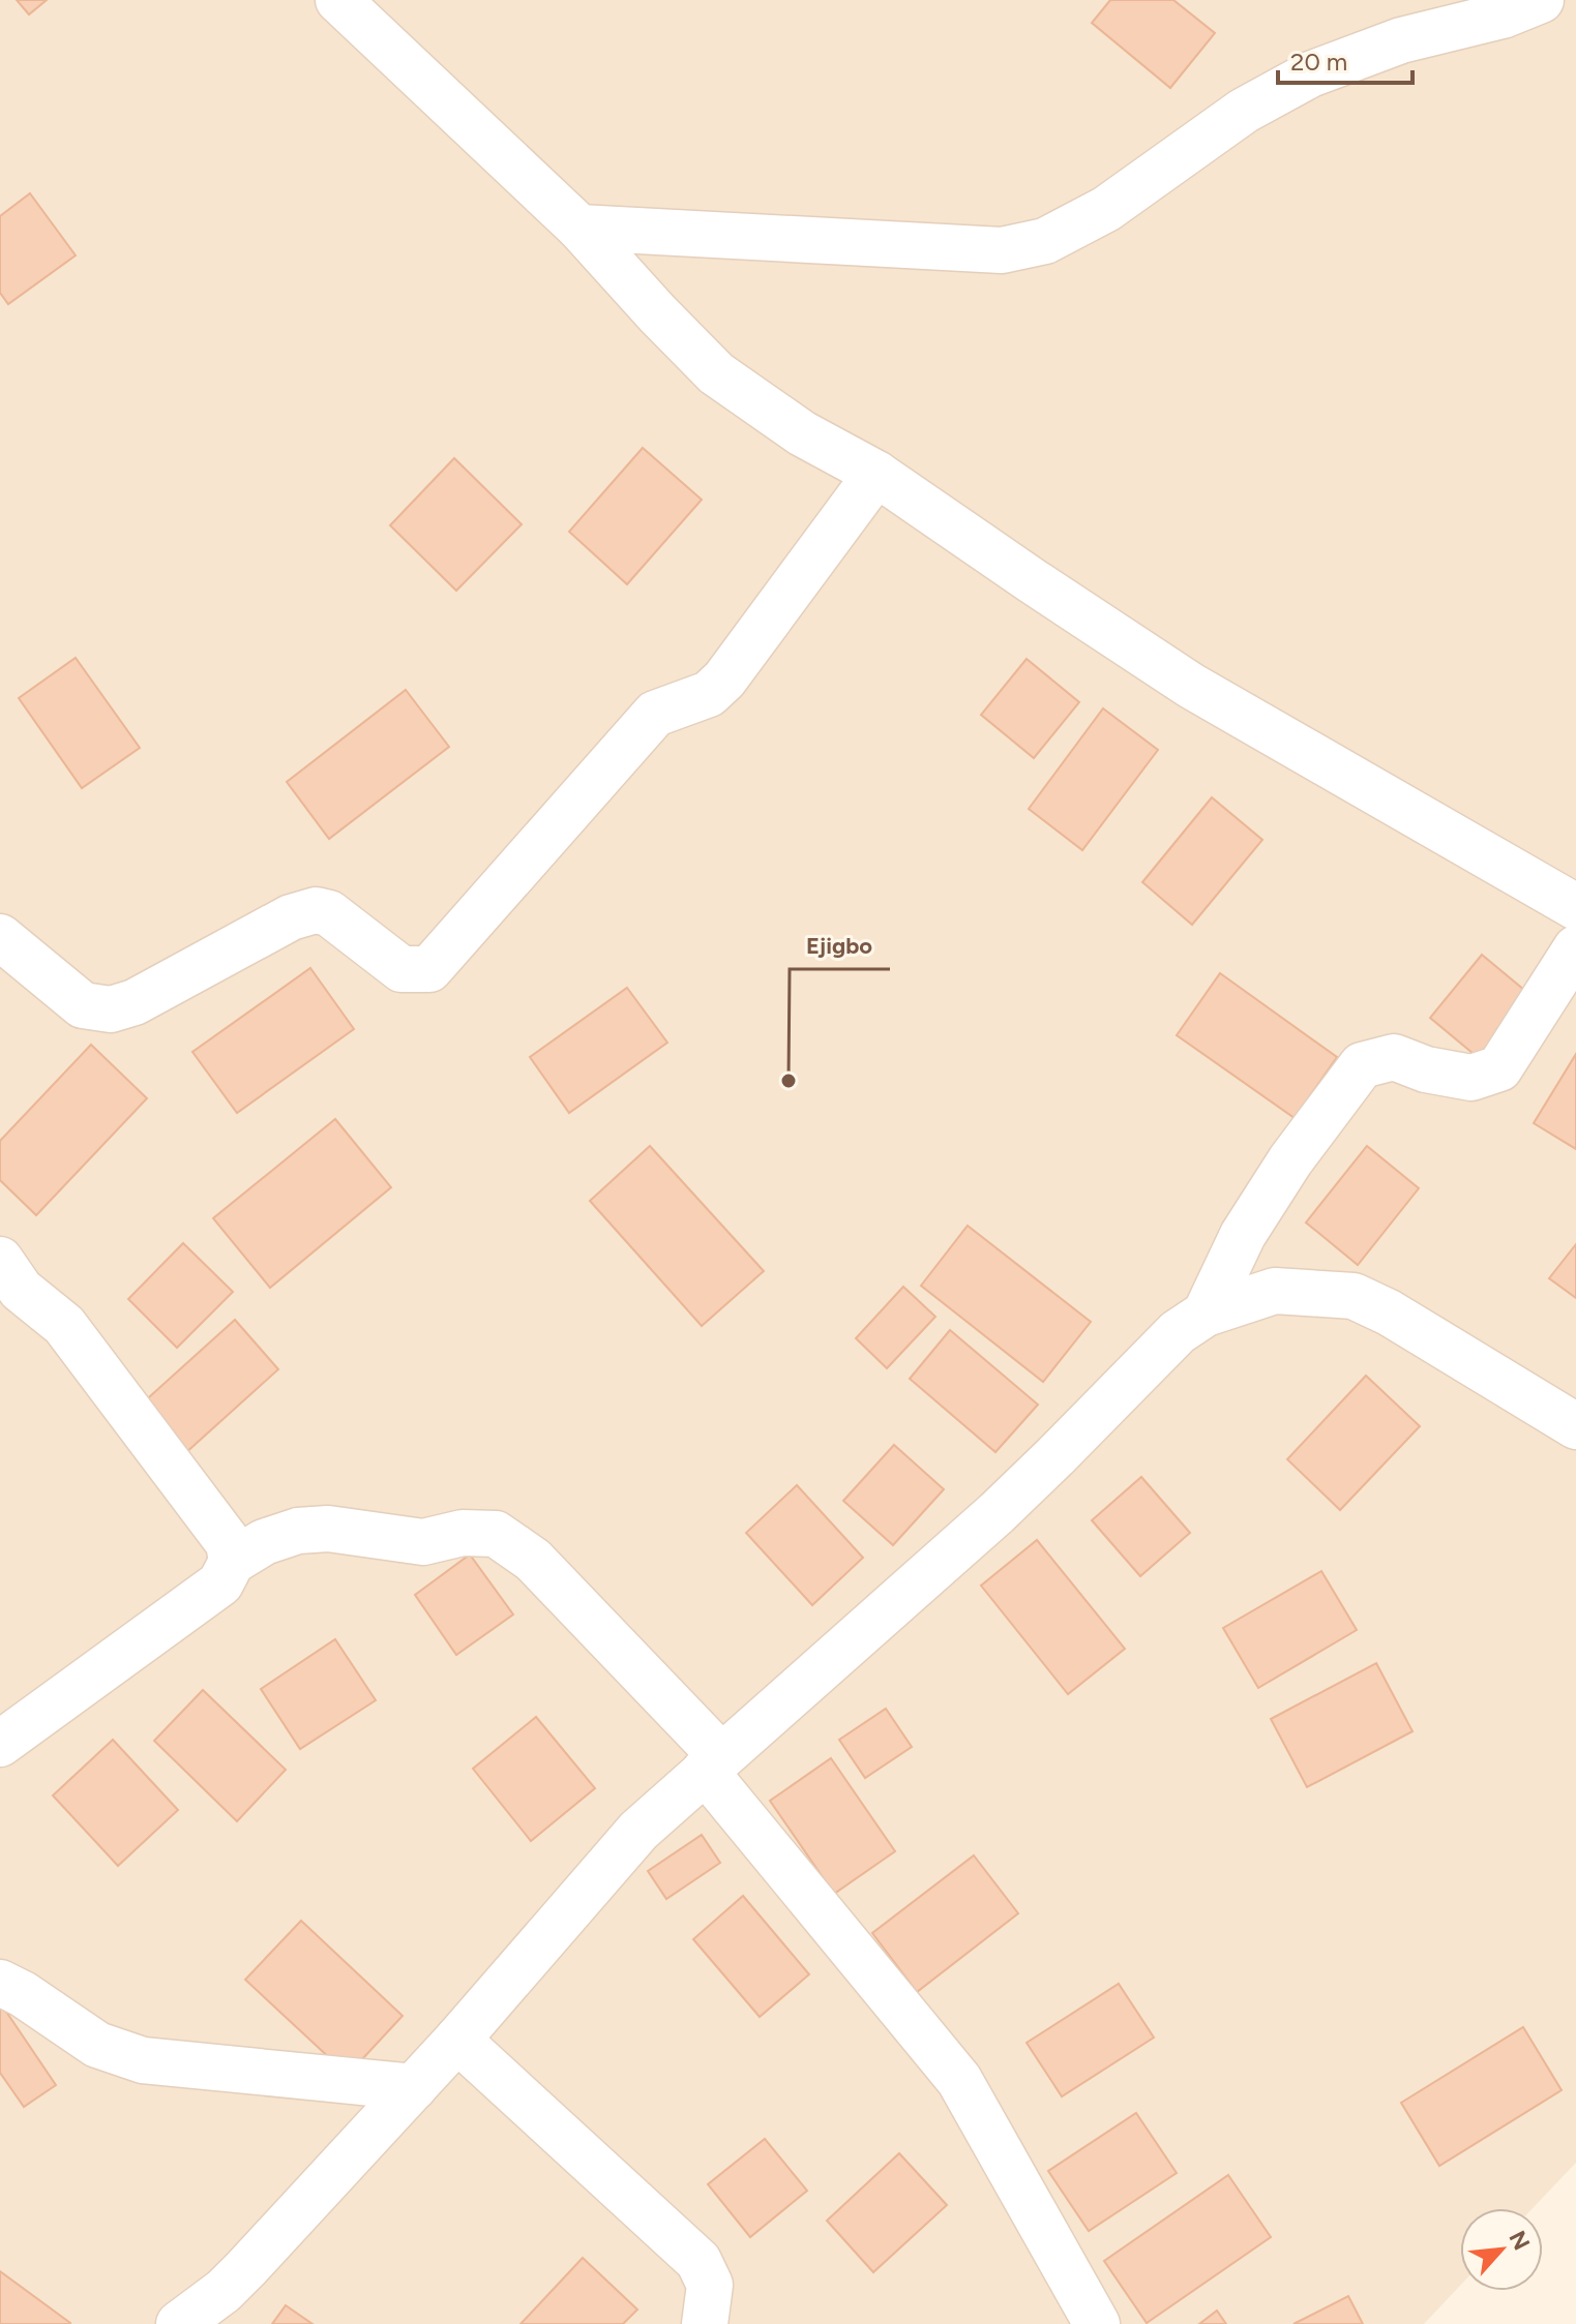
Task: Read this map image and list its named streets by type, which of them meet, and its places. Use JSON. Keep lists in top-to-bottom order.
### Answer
{
  "places": ["Ejigbo"],
  "scale_bar": "20 m",
  "north": "top right"
}
